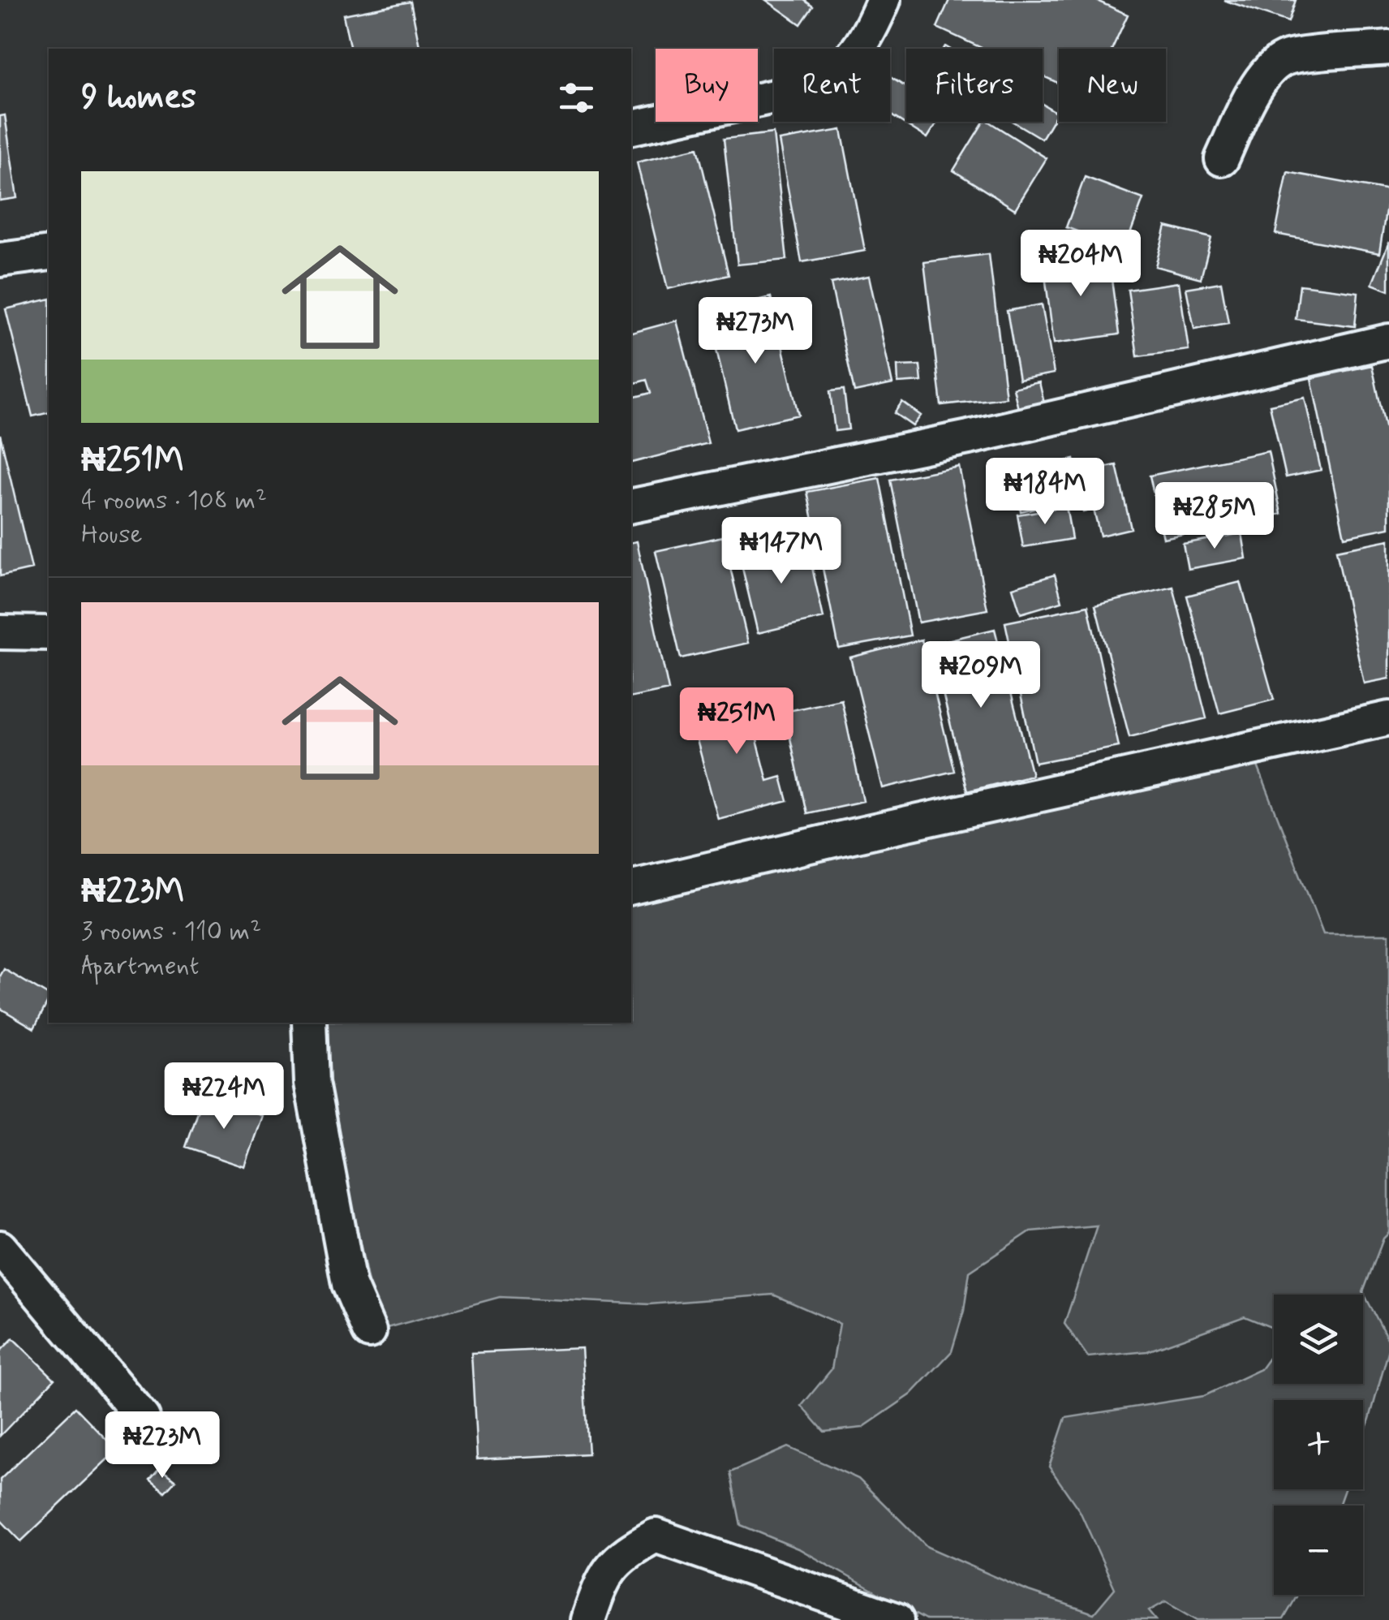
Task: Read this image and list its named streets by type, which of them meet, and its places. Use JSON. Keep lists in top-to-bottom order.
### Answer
{
  "page": {
    "chip": [
      "Buy",
      "Rent",
      "Filters",
      "New"
    ],
    "heading": "9 homes",
    "list": [
      {
        "name": "₦251M",
        "note": "4 rooms · 108 m² · House"
      },
      {
        "name": "₦223M",
        "note": "3 rooms · 110 m² · Apartment"
      }
    ],
    "price": [
      "₦204M",
      "₦273M",
      "₦184M",
      "₦285M",
      "₦147M",
      "₦209M",
      "₦251M",
      "₦224M",
      "₦223M"
    ],
    "map_buttons": ["+", "−"]
  }
}
